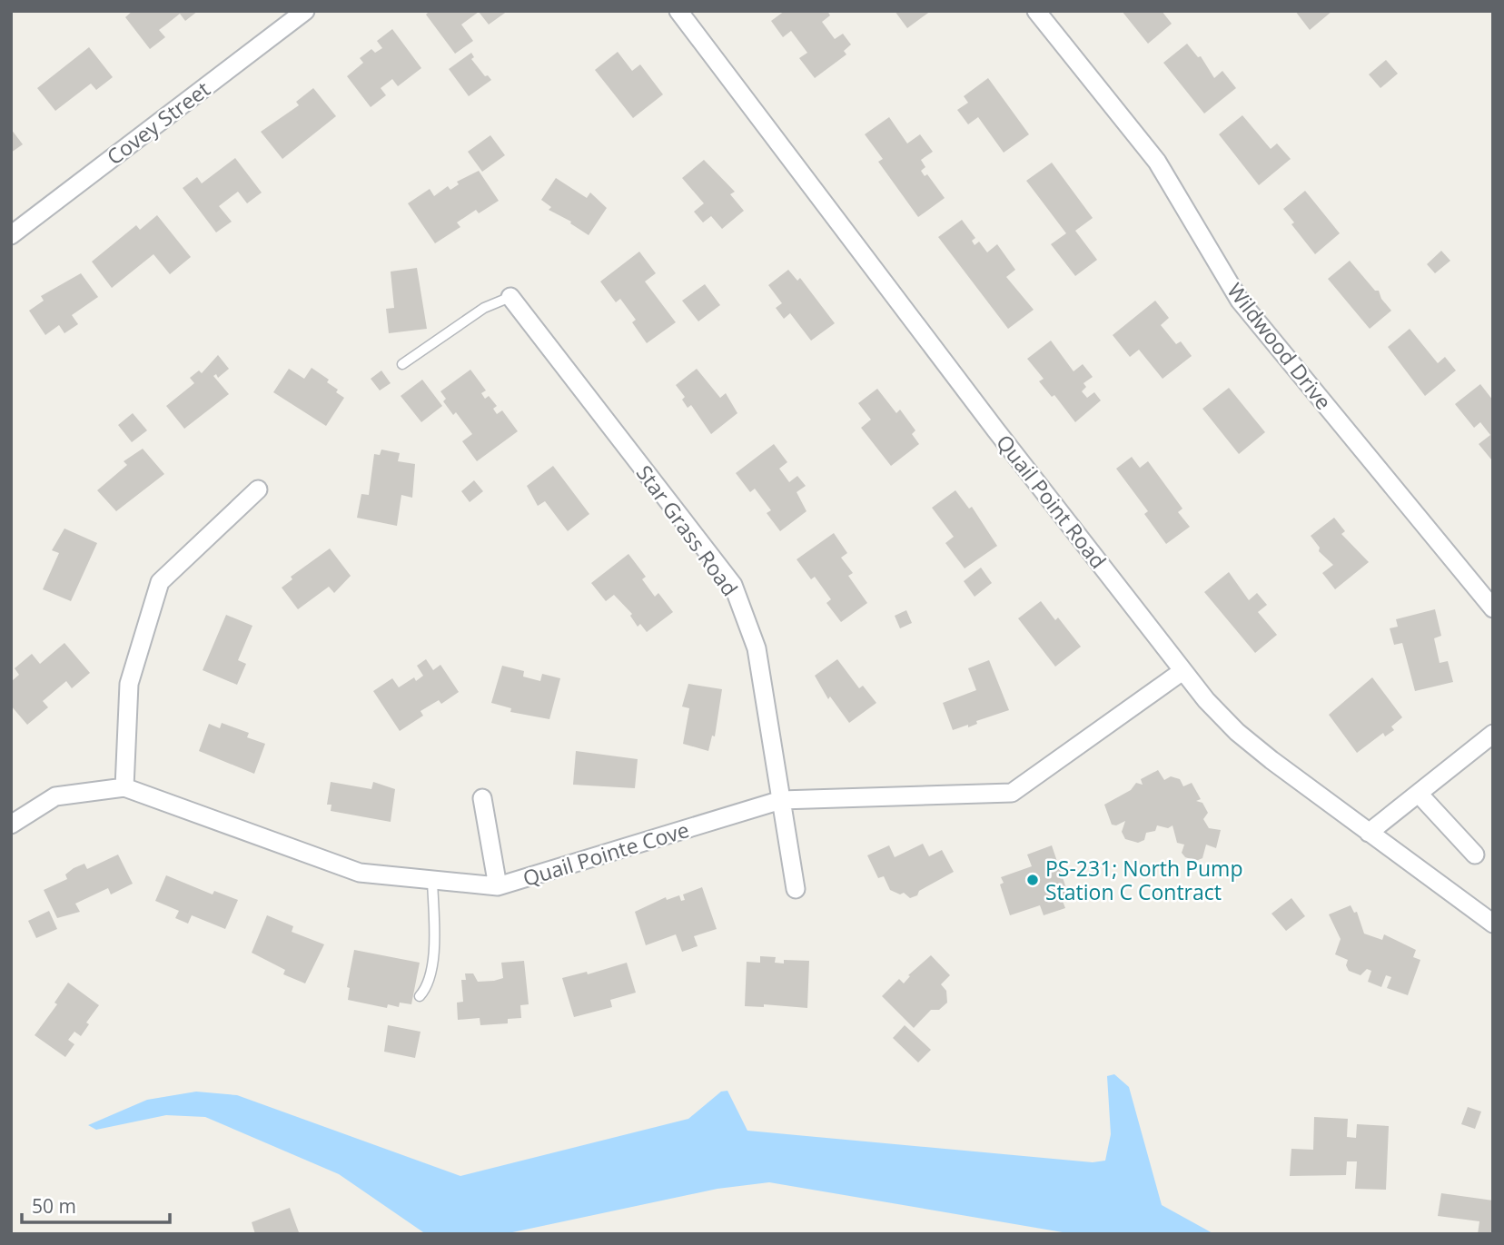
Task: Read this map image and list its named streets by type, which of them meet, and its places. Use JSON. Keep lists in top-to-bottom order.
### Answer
{
  "streets": {
    "street": [
      "Covey Street",
      "Wildwood Drive",
      "Quail Point Road",
      "Star Grass Road",
      "Quail Pointe Cove"
    ]
  },
  "crossings": [
    ["Quail Point Road", "Quail Pointe Cove"],
    ["Star Grass Road", "Quail Pointe Cove"]
  ],
  "places": ["PS-231; North Pump Station C Contract"],
  "scale_bar": "50 m"
}
